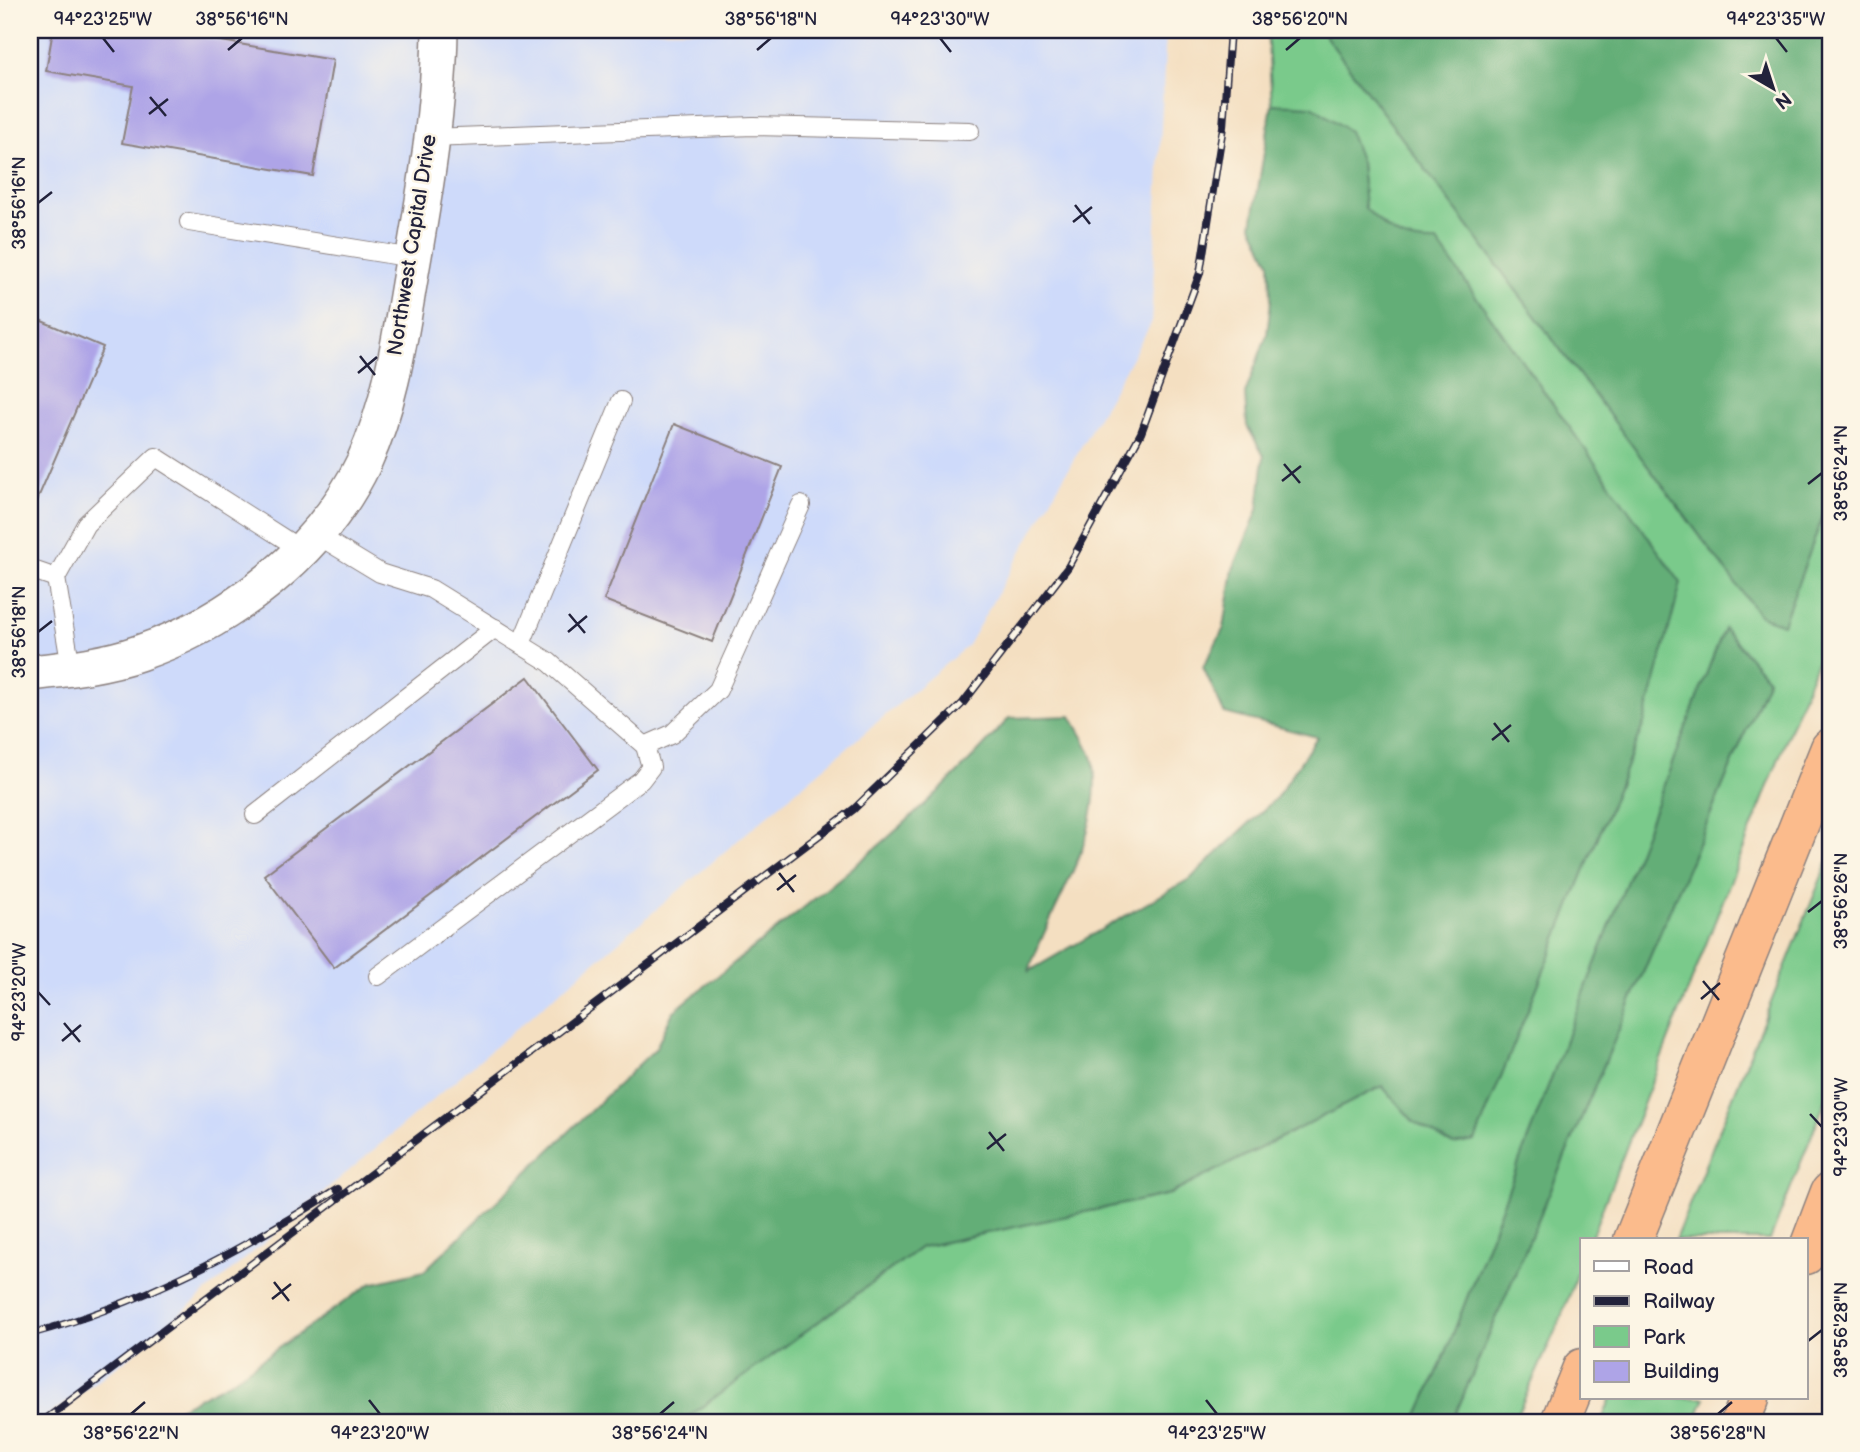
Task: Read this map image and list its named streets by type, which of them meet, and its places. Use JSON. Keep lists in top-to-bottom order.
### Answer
{
  "streets": {
    "street": ["Northwest Capital Drive"]
  },
  "legend": [
    "Road",
    "Railway",
    "Park",
    "Building"
  ],
  "north": "bottom right",
  "coordinates": [
    "94°23'25\"W",
    "38°56'16\"N",
    "38°56'18\"N",
    "94°23'30\"W",
    "38°56'20\"N",
    "94°23'35\"W",
    "38°56'24\"N",
    "38°56'26\"N",
    "94°23'20\"W",
    "38°56'28\"N",
    "38°56'22\"N"
  ]
}
